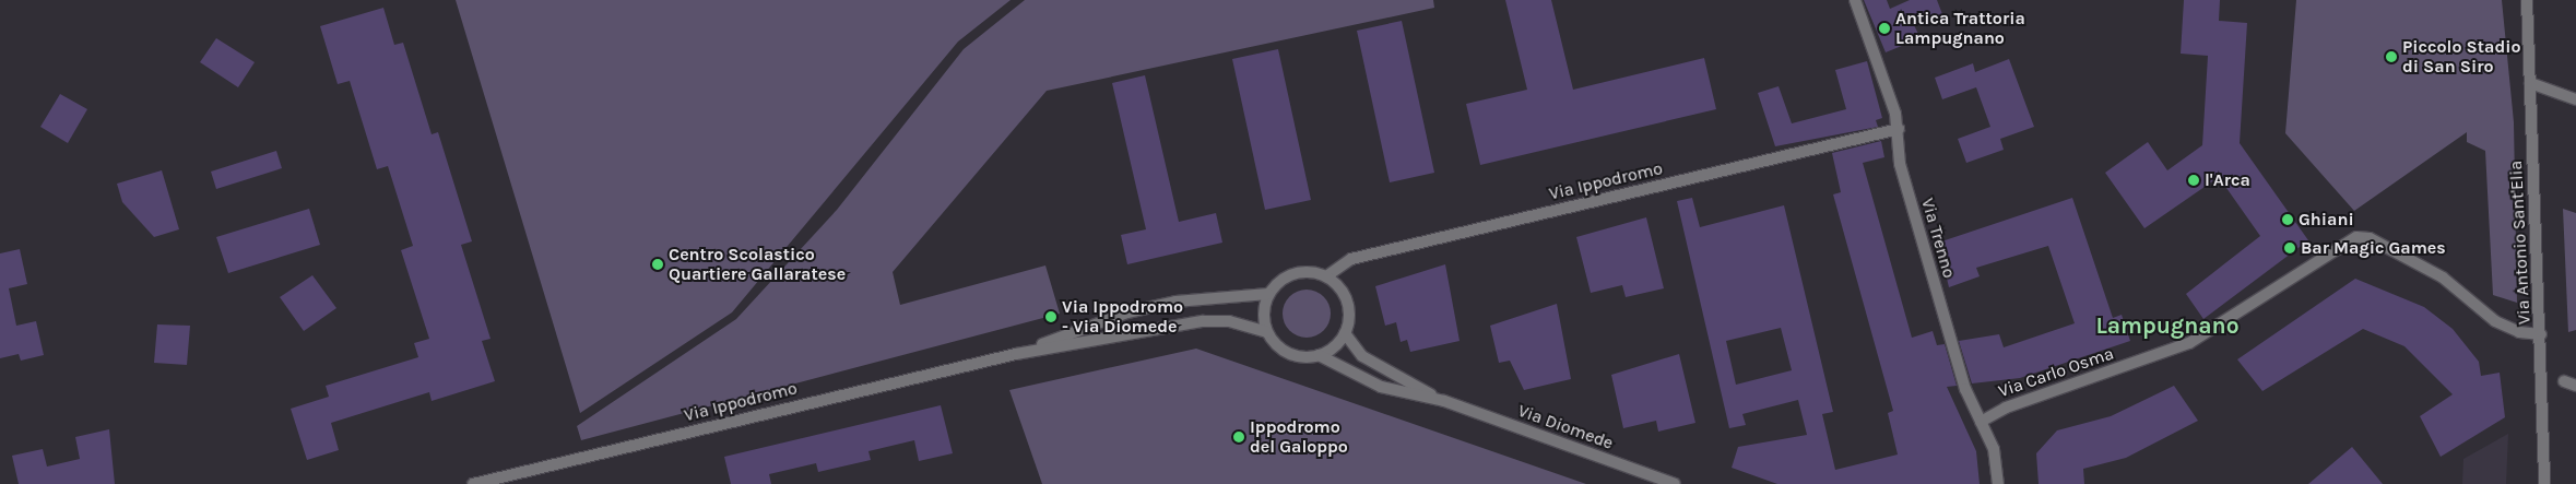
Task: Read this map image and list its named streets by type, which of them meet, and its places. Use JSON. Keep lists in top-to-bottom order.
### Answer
{
  "streets": {
    "street": [
      "Via Ippodromo",
      "Via Trenno",
      "Via Antonio Sant'Elia",
      "Via Carlo Osma",
      "Via Diomede"
    ]
  },
  "crossings": [
    ["Via Ippodromo", "Via Trenno"],
    ["Via Ippodromo", "Via Diomede"],
    ["Via Trenno", "Via Carlo Osma"],
    ["Via Antonio Sant'Elia", "Via Carlo Osma"]
  ],
  "districts": ["Lampugnano"],
  "places": [
    "Antica Trattoria Lampugnano",
    "Piccolo Stadio di San Siro",
    "l'Arca",
    "Ghiani",
    "Bar Magic Games",
    "Centro Scolastico Quartiere Gallaratese",
    "Via Ippodromo - Via Diomede",
    "Ippodromo del Galoppo"
  ]
}
